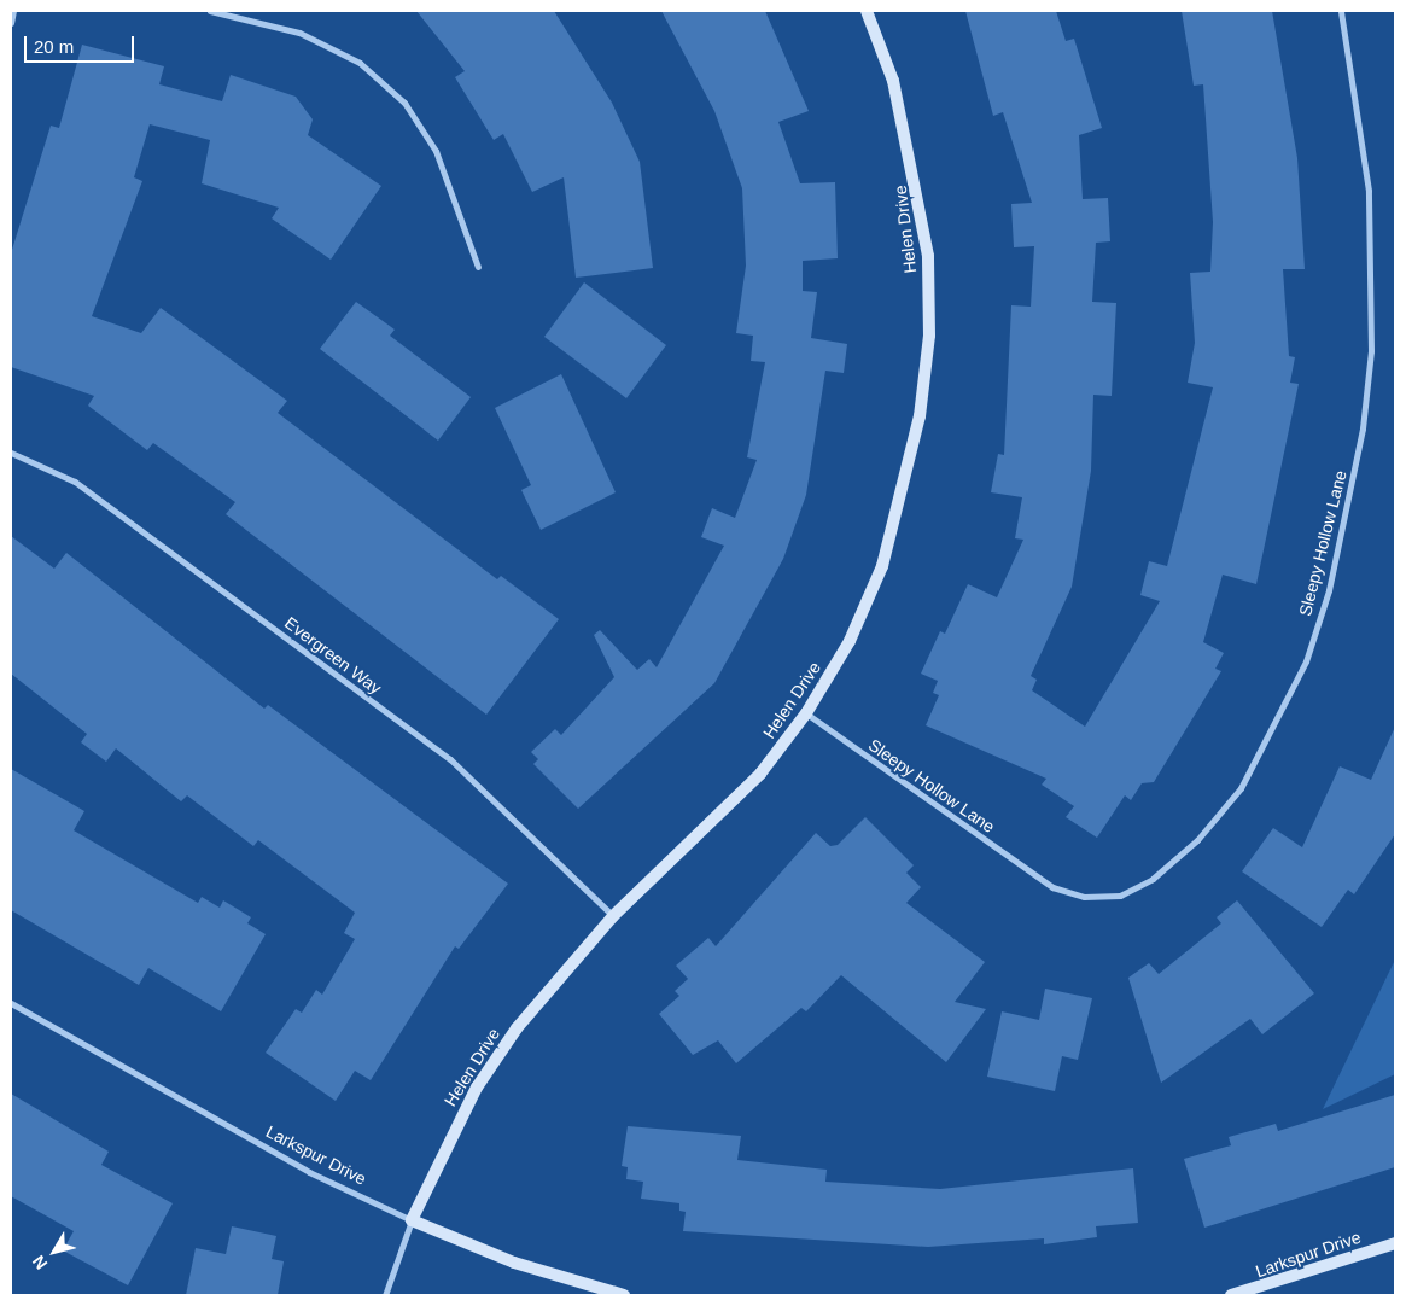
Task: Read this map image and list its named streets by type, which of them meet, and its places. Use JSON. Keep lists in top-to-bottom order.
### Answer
{
  "streets": {
    "street": [
      "Helen Drive",
      "Sleepy Hollow Lane",
      "Evergreen Way",
      "Larkspur Drive"
    ]
  },
  "crossings": [
    ["Helen Drive", "Sleepy Hollow Lane"],
    ["Helen Drive", "Evergreen Way"],
    ["Helen Drive", "Larkspur Drive"]
  ],
  "scale_bar": "20 m",
  "north": "bottom left"
}
